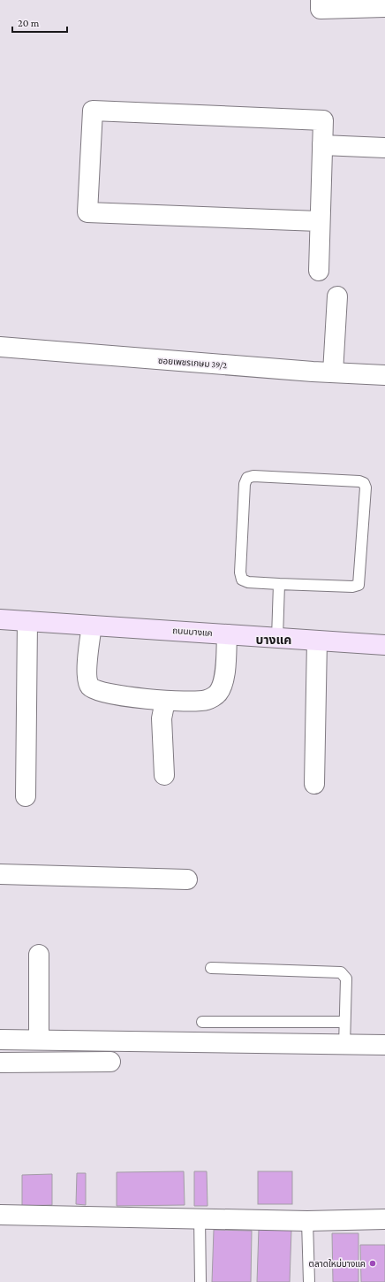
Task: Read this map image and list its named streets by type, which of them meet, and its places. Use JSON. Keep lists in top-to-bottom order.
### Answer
{
  "streets": {
    "main road": ["ถนนบางแค"],
    "street": ["ซอยเพชรเกษม 39/2"]
  },
  "districts": ["บางแค"],
  "places": ["ตลาดใหม่บางแค"],
  "scale_bar": "20 m"
}
